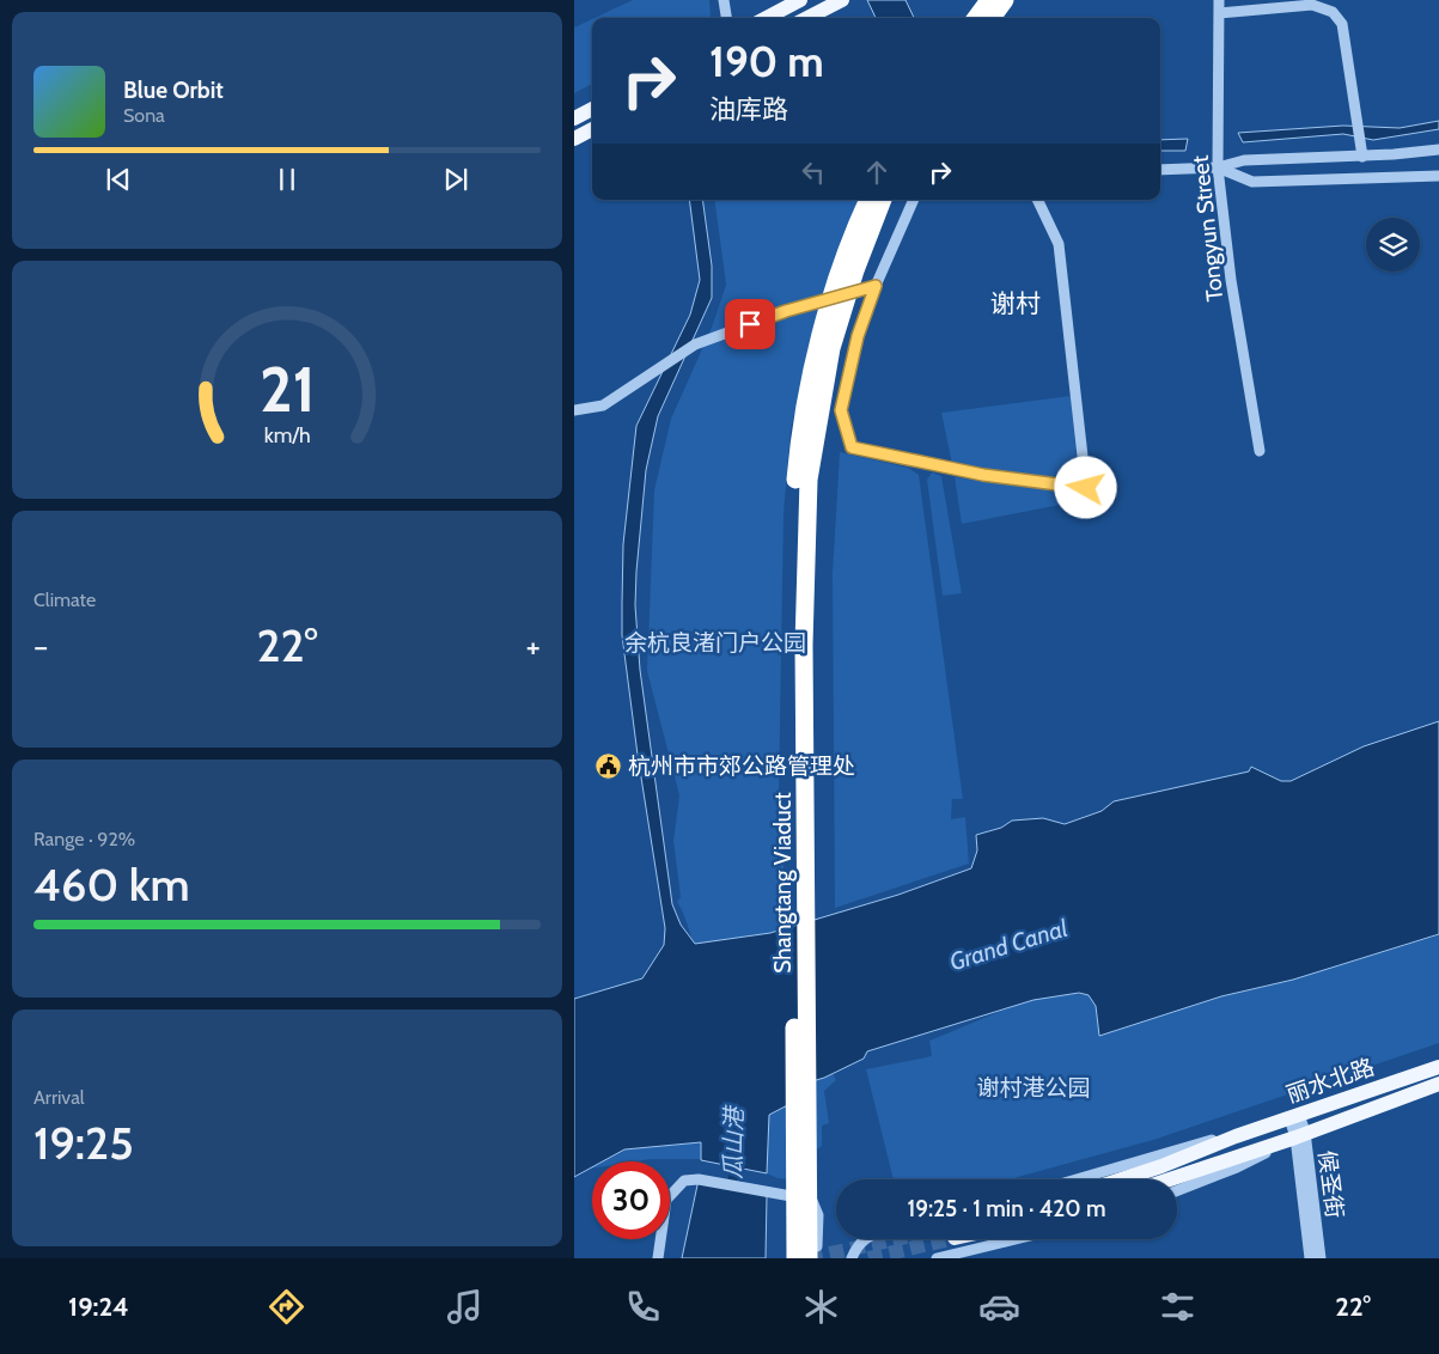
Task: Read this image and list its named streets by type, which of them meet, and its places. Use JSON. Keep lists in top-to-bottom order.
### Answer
{
  "streets": {
    "highway": ["Shangtang Viaduct"],
    "main road": ["丽水北路"],
    "street": ["Tongyun Street", "候圣街"]
  },
  "crossings": [
    ["丽水北路", "候圣街"]
  ],
  "districts": ["谢村"],
  "water": ["Grand Canal", "瓜山港"],
  "parks": ["余杭良渚门户公园", "谢村港公园"],
  "places": {
    "public building": ["杭州市市郊公路管理处"]
  },
  "page": {
    "turn": ["190 m", "油库路"],
    "song": ["Blue Orbit", "Sona"],
    "tile": [
      "Climate",
      ["Range · 92%", "460 km"],
      ["Arrival", "19:25"]
    ],
    "heat": ["−", "22°", "+"],
    "limit": "30",
    "trip": "19:25 · 1 min · 420 m",
    "tabs": ["19:24", "22°"],
    "gauge": ["21", "km/h"]
  }
}
